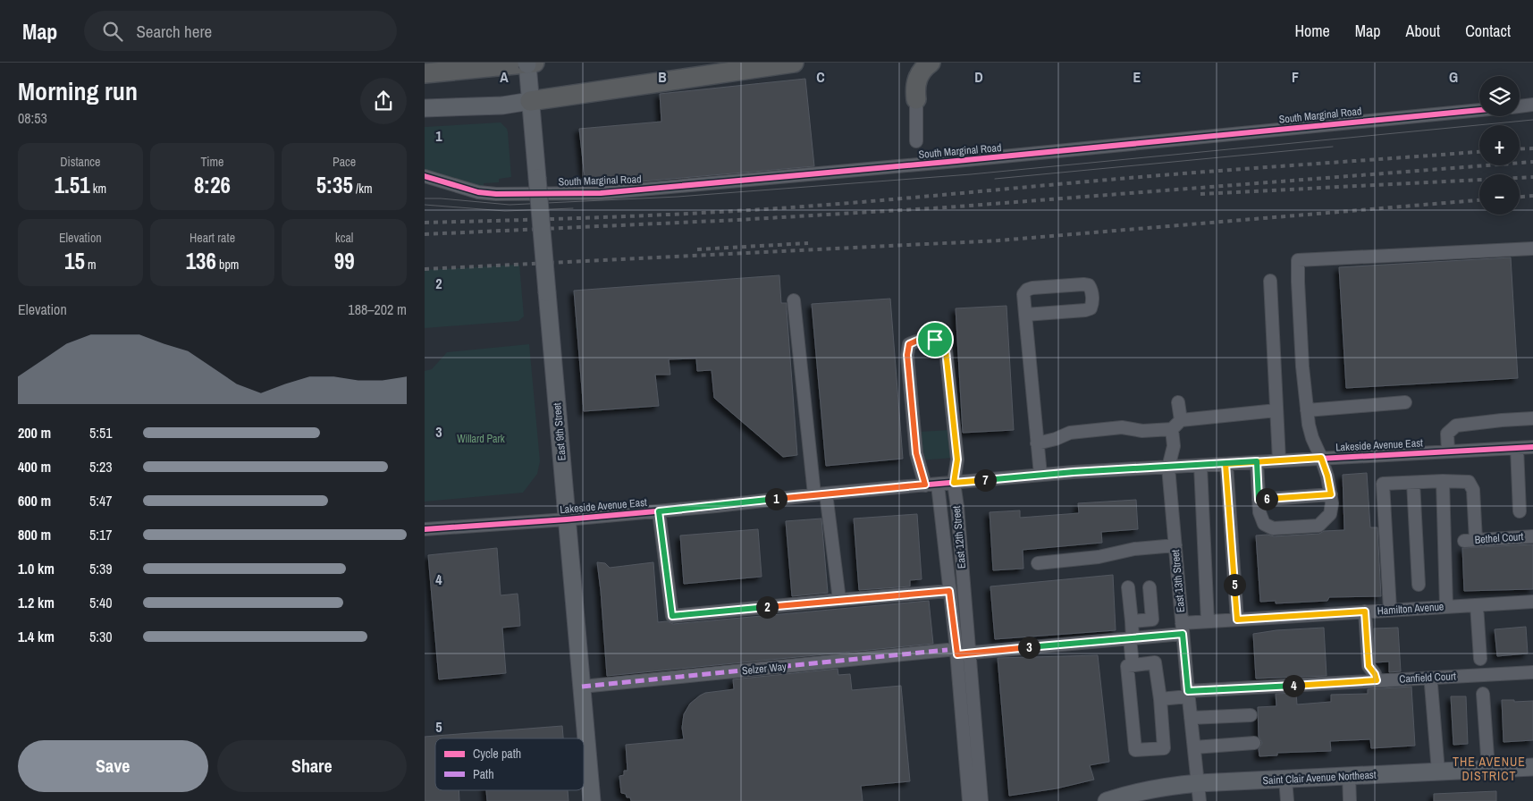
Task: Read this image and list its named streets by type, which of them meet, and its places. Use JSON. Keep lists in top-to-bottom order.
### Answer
{
  "streets": {
    "main road": ["East 9th Street", "Saint Clair Avenue Northeast"],
    "street": [
      "South Marginal Road",
      "Lakeside Avenue East",
      "East 12th Street",
      "Bethel Court",
      "East 13th Street",
      "Hamilton Avenue",
      "Selzer Way",
      "Canfield Court"
    ]
  },
  "crossings": [
    ["East 9th Street", "Lakeside Avenue East"],
    ["East 9th Street", "Selzer Way"],
    ["Lakeside Avenue East", "East 12th Street"],
    ["Lakeside Avenue East", "East 13th Street"],
    ["East 12th Street", "Hamilton Avenue"],
    ["East 12th Street", "Selzer Way"],
    ["East 13th Street", "Hamilton Avenue"],
    ["East 13th Street", "Canfield Court"],
    ["East 13th Street", "Saint Clair Avenue Northeast"],
    ["Hamilton Avenue", "Selzer Way"]
  ],
  "districts": ["THE AVENUE DISTRICT"],
  "parks": ["Willard Park"],
  "legend": ["Cycle path", "Path"],
  "page": {
    "header": "Map",
    "search": "Search here",
    "nav": [
      "Home",
      "Map",
      "About",
      "Contact"
    ],
    "heading": ["Morning run", "08:53"],
    "map_buttons": ["+", "−"],
    "stats": [
      ["Distance", "1.51 km"],
      ["Time", "8:26"],
      ["Pace", "5:35 /km"],
      ["Elevation", "15 m"],
      ["Heart rate", "136 bpm"],
      ["kcal", "99"]
    ],
    "chart": ["Elevation", "188–202 m"],
    "list": [
      {
        "name": "200 m",
        "note": "5:51"
      },
      {
        "name": "400 m",
        "note": "5:23"
      },
      {
        "name": "600 m",
        "note": "5:47"
      },
      {
        "name": "800 m",
        "note": "5:17"
      },
      {
        "name": "1.0 km",
        "note": "5:39"
      },
      {
        "name": "1.2 km",
        "note": "5:40"
      },
      {
        "name": "1.4 km",
        "note": "5:30"
      }
    ],
    "pins": [
      "7",
      "1",
      "6",
      "5",
      "2",
      "3",
      "4"
    ],
    "buttons": ["Save", "Share"]
  },
  "grid": {
    "columns": [
      "A",
      "B",
      "C",
      "D",
      "E",
      "F",
      "G"
    ],
    "rows": [
      "1",
      "2",
      "3",
      "4",
      "5"
    ]
  }
}
